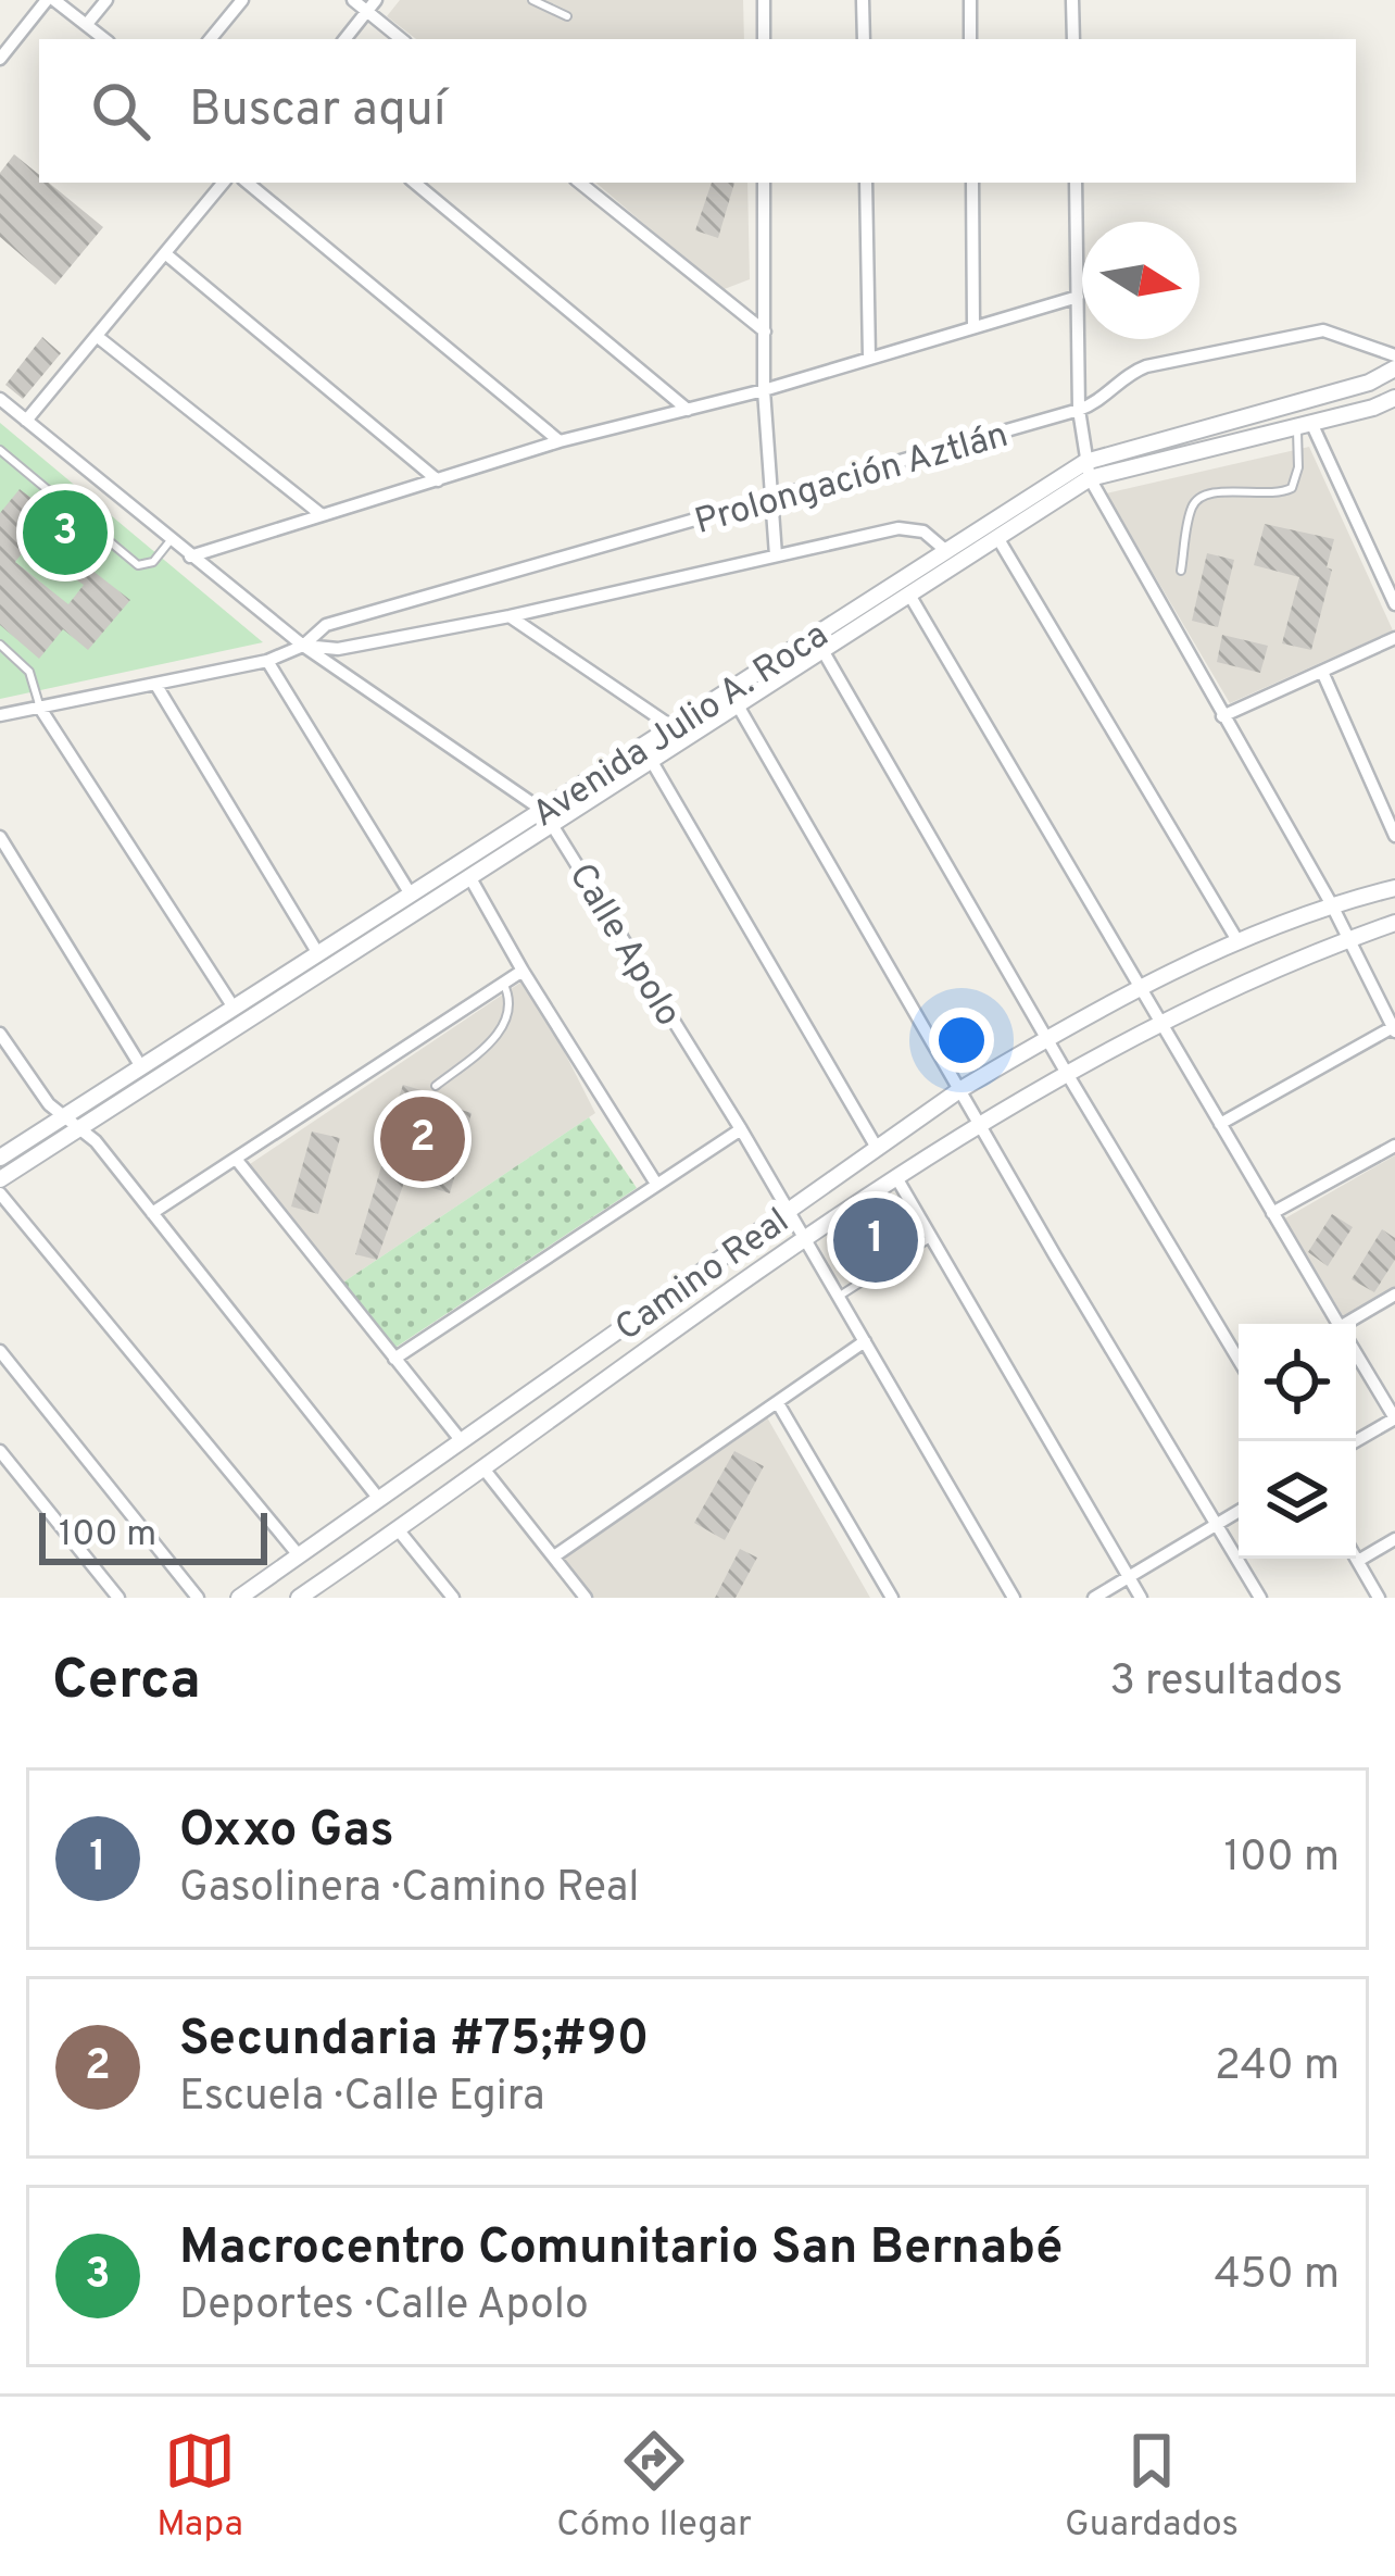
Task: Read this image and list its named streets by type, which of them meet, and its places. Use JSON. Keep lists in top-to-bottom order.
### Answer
{
  "streets": {
    "street": [
      "Prolongación Aztlán",
      "Avenida Julio A. Roca",
      "Calle Apolo",
      "Camino Real"
    ]
  },
  "crossings": [
    ["Prolongación Aztlán", "Avenida Julio A. Roca"],
    ["Prolongación Aztlán", "Calle Apolo"],
    ["Avenida Julio A. Roca", "Calle Apolo"],
    ["Calle Apolo", "Camino Real"]
  ],
  "scale_bar": "100 m",
  "north": "right",
  "page": {
    "search": "Buscar aquí",
    "pins": ["3", "2", "1"],
    "scale": "100 m",
    "heading": ["Cerca", "3 resultados"],
    "list": [
      {
        "mark": "1",
        "name": "Oxxo Gas",
        "note": "Gasolinera · Camino Real",
        "value": "100 m"
      },
      {
        "mark": "2",
        "name": "Secundaria #75;#90",
        "note": "Escuela · Calle Egira",
        "value": "240 m"
      },
      {
        "mark": "3",
        "name": "Macrocentro Comunitario San Bernabé",
        "note": "Deportes · Calle Apolo",
        "value": "450 m"
      }
    ],
    "nav": ["Mapa", "Cómo llegar", "Guardados"]
  }
}
